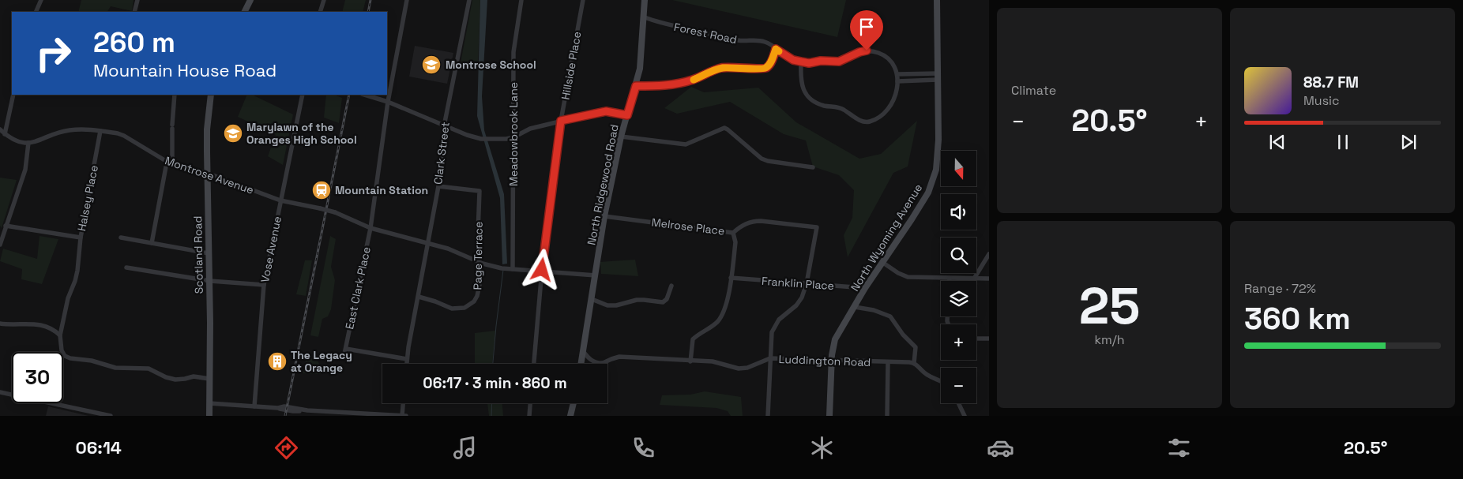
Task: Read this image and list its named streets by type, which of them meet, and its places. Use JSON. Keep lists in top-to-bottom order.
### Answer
{
  "streets": {
    "main road": ["North Ridgewood Road", "North Wyoming Avenue", "Scotland Road"],
    "street": [
      "Forest Road",
      "Hillside Place",
      "Meadowbrook Lane",
      "Clark Street",
      "Montrose Avenue",
      "Halsey Place",
      "Melrose Place",
      "Vose Avenue",
      "Page Terrace",
      "Franklin Place",
      "East Clark Place",
      "Luddington Road"
    ]
  },
  "crossings": [
    ["Forest Road", "North Ridgewood Road"],
    ["Hillside Place", "Montrose Avenue"],
    ["Meadowbrook Lane", "Montrose Avenue"],
    ["Clark Street", "Montrose Avenue"],
    ["Clark Street", "Page Terrace"],
    ["Montrose Avenue", "North Ridgewood Road"],
    ["Montrose Avenue", "Halsey Place"],
    ["Montrose Avenue", "Vose Avenue"],
    ["Montrose Avenue", "Scotland Road"],
    ["Montrose Avenue", "Page Terrace"],
    ["Montrose Avenue", "East Clark Place"],
    ["North Ridgewood Road", "Melrose Place"],
    ["Melrose Place", "Franklin Place"],
    ["Melrose Place", "Luddington Road"],
    ["North Wyoming Avenue", "Franklin Place"],
    ["North Wyoming Avenue", "Luddington Road"]
  ],
  "places": {
    "school or university": ["Montrose School", "Marylawn of the Oranges High School"],
    "station": ["Mountain Station"],
    "building": ["The Legacy at Orange"]
  },
  "north": "bottom",
  "page": {
    "tile": [
      "Climate",
      ["25", "km/h"],
      ["Range · 72%", "360 km"]
    ],
    "turn": ["260 m", "Mountain House Road"],
    "song": ["88.7 FM", "Music"],
    "heat": ["−", "20.5°", "+"],
    "map_buttons": ["+", "−"],
    "limit": "30",
    "trip": "06:17 · 3 min · 860 m",
    "tabs": ["06:14", "20.5°"]
  }
}
